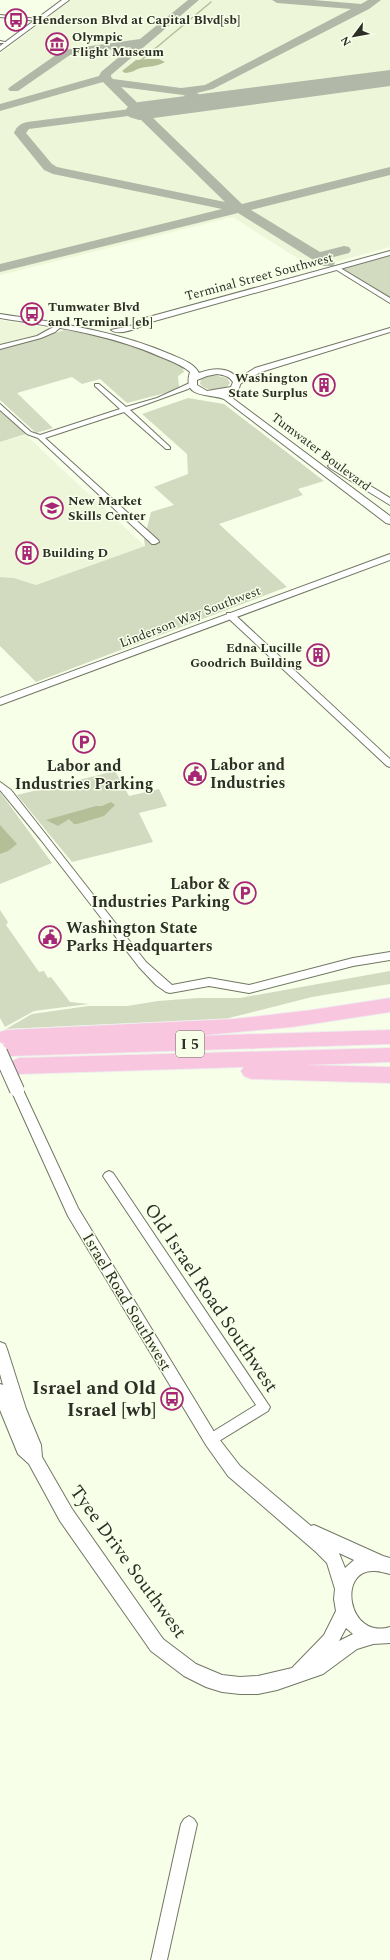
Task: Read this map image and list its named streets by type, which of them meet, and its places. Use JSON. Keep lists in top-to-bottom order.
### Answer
{
  "streets": {
    "highway": ["I 5"],
    "main road": ["Tumwater Boulevard"],
    "street": [
      "Terminal Street Southwest",
      "Linderson Way Southwest",
      "Old Israel Road Southwest",
      "Israel Road Southwest",
      "Tyee Drive Southwest"
    ]
  },
  "crossings": [
    ["I 5", "Israel Road Southwest"],
    ["Old Israel Road Southwest", "Israel Road Southwest"],
    ["Israel Road Southwest", "Tyee Drive Southwest"]
  ],
  "places": {
    "bus stop": ["Henderson Blvd at Capital Blvd[sb]", "Tumwater Blvd and Terminal [eb]", "Israel and Old Israel [wb]"],
    "museum": ["Olympic Flight Museum"],
    "building": ["Washington State Surplus", "Building D", "Edna Lucille Goodrich Building"],
    "school or university": ["New Market Skills Center"],
    "parking": ["Labor and Industries Parking", "Labor & Industries Parking"],
    "public building": ["Labor and Industries", "Washington State Parks Headquarters"]
  },
  "north": "bottom left"
}
